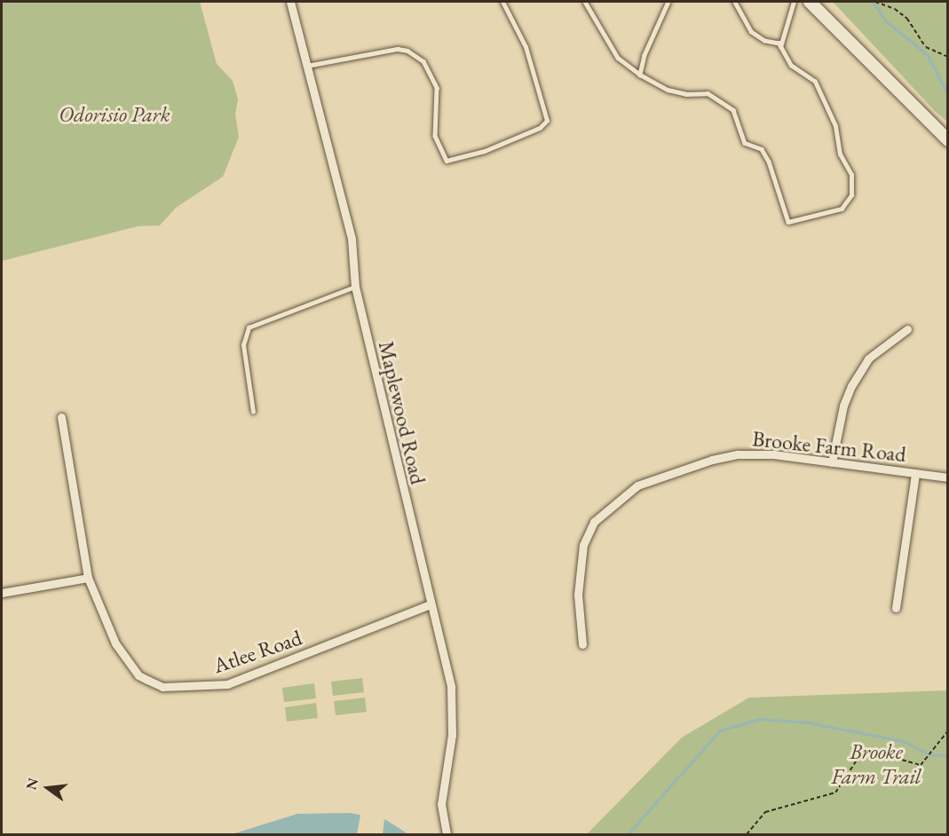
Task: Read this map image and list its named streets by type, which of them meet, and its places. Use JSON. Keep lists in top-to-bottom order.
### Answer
{
  "streets": {
    "street": ["Maplewood Road", "Brooke Farm Road", "Atlee Road"]
  },
  "crossings": [
    ["Maplewood Road", "Atlee Road"]
  ],
  "parks": ["Odorisio Park", "Brooke Farm Trail"],
  "north": "left"
}
